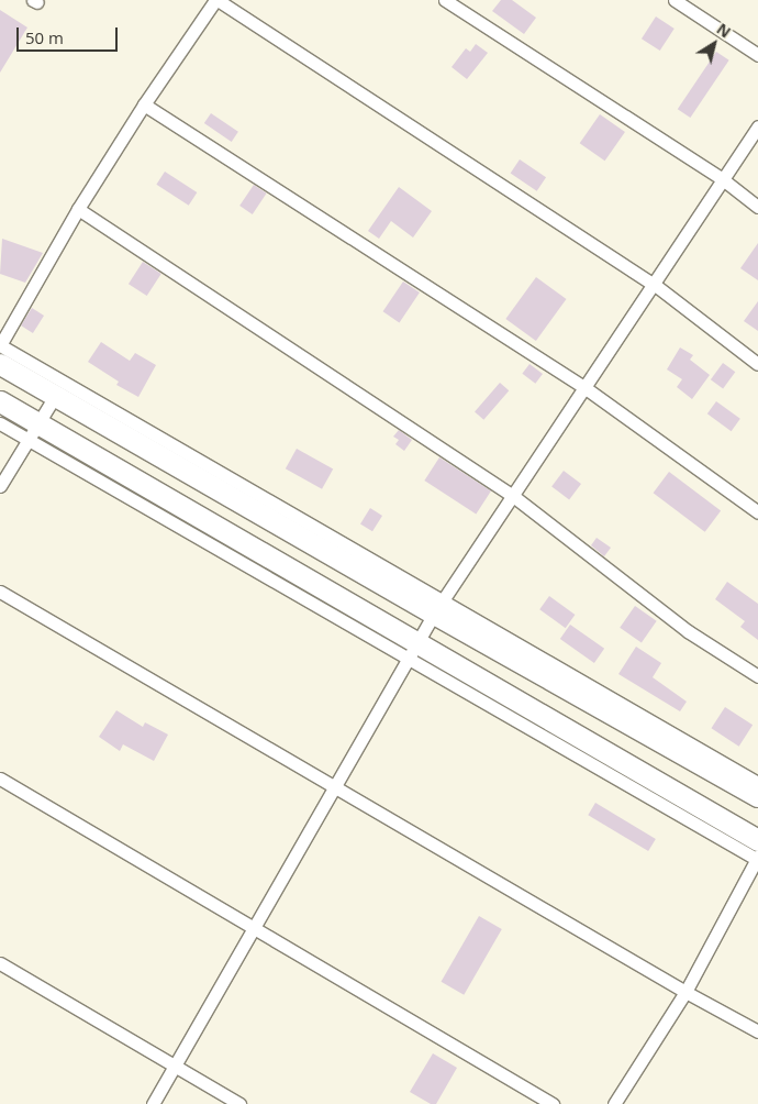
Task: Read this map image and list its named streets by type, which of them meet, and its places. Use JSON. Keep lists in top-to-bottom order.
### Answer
{
  "scale_bar": "50 m",
  "north": "top right"
}
